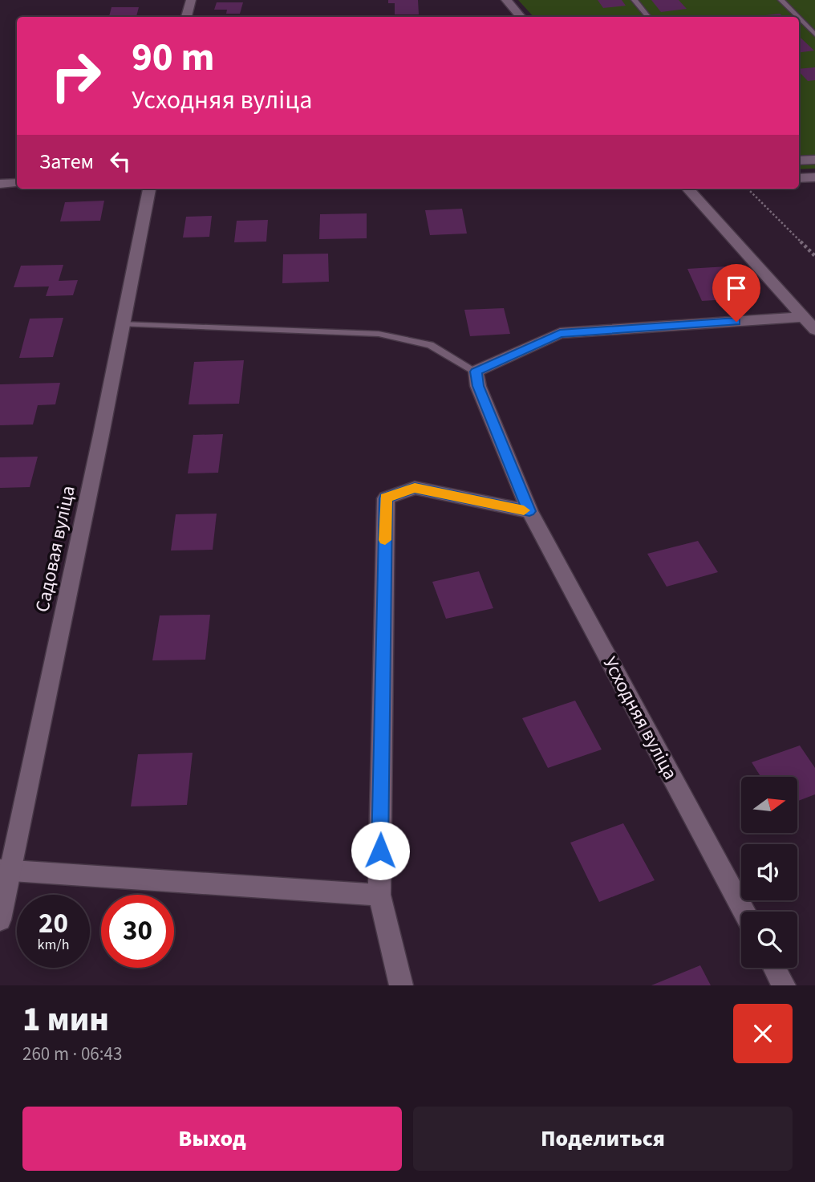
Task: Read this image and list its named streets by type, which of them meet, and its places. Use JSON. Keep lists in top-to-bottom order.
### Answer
{
  "streets": {
    "street": ["Садовая вуліца", "Усходняя вуліца"]
  },
  "north": "right",
  "page": {
    "turn": ["90 m", "Усходняя вуліца"],
    "then": "Затем",
    "speed": "20 km/h",
    "limit": "30",
    "heading": ["1 мин", "260 m · 06:43"],
    "buttons": ["Выход", "Поделиться"]
  }
}
